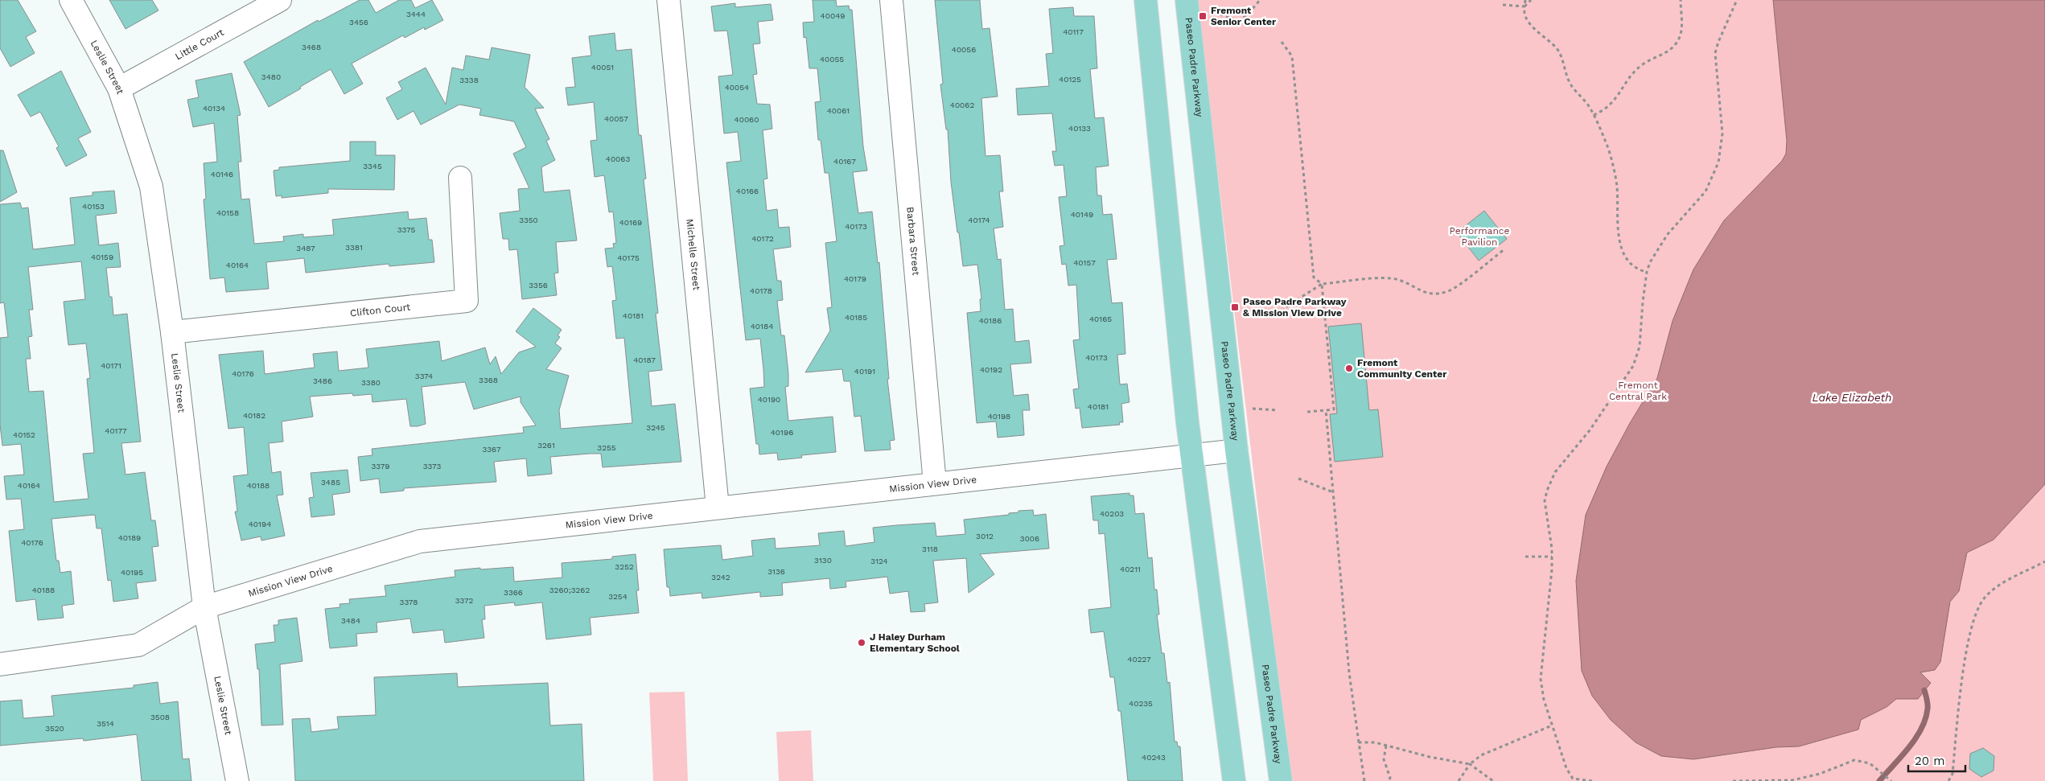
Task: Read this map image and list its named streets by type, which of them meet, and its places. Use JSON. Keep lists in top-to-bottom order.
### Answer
{
  "streets": {
    "main road": ["Paseo Padre Parkway"],
    "street": [
      "Little Court",
      "Leslie Street",
      "Barbara Street",
      "Michelle Street",
      "Clifton Court",
      "Mission View Drive"
    ]
  },
  "crossings": [
    ["Little Court", "Leslie Street"],
    ["Leslie Street", "Clifton Court"],
    ["Leslie Street", "Mission View Drive"],
    ["Paseo Padre Parkway", "Mission View Drive"],
    ["Barbara Street", "Mission View Drive"],
    ["Michelle Street", "Mission View Drive"]
  ],
  "water": ["Lake Elizabeth"],
  "parks": ["Performance Pavilion", "Fremont Central Park"],
  "places": {
    "transit": ["Fremont Senior Center", "Paseo Padre Parkway & Mission View Drive"],
    "other": ["Fremont Community Center", "J Haley Durham Elementary School"]
  },
  "house_numbers": [
    "3444",
    "40049",
    "3456",
    "40117",
    "3468",
    "40056",
    "40055",
    "40051",
    "3480",
    "40125",
    "3338",
    "40054",
    "40062",
    "40134",
    "40061",
    "40057",
    "40060",
    "40133",
    "40063",
    "40167",
    "3345",
    "40146",
    "40166",
    "40153",
    "40158",
    "40149",
    "3350",
    "40174",
    "40169",
    "40173",
    "3375",
    "40172",
    "3381",
    "3487",
    "40159",
    "40175",
    "40157",
    "40164",
    "40179",
    "3356",
    "40178",
    "40181",
    "40185",
    "40165",
    "40186",
    "40184",
    "40173",
    "40187",
    "40171",
    "40192",
    "40191",
    "40176",
    "3374",
    "3368",
    "3486",
    "3380",
    "40190",
    "40181",
    "40182",
    "40198",
    "3245",
    "40177",
    "40196",
    "40152",
    "3261",
    "3255",
    "3367",
    "3379",
    "3373",
    "3485",
    "40164",
    "40188",
    "40203",
    "40194",
    "3012",
    "40189",
    "3006",
    "40176",
    "3118",
    "3130",
    "3124",
    "3252",
    "40211",
    "3136",
    "40195",
    "3242",
    "40188",
    "3260;3262",
    "3366",
    "3254",
    "3372",
    "3378",
    "3484",
    "40227",
    "40235",
    "3508",
    "3514",
    "3520",
    "40243"
  ],
  "scale_bar": "20 m"
}
